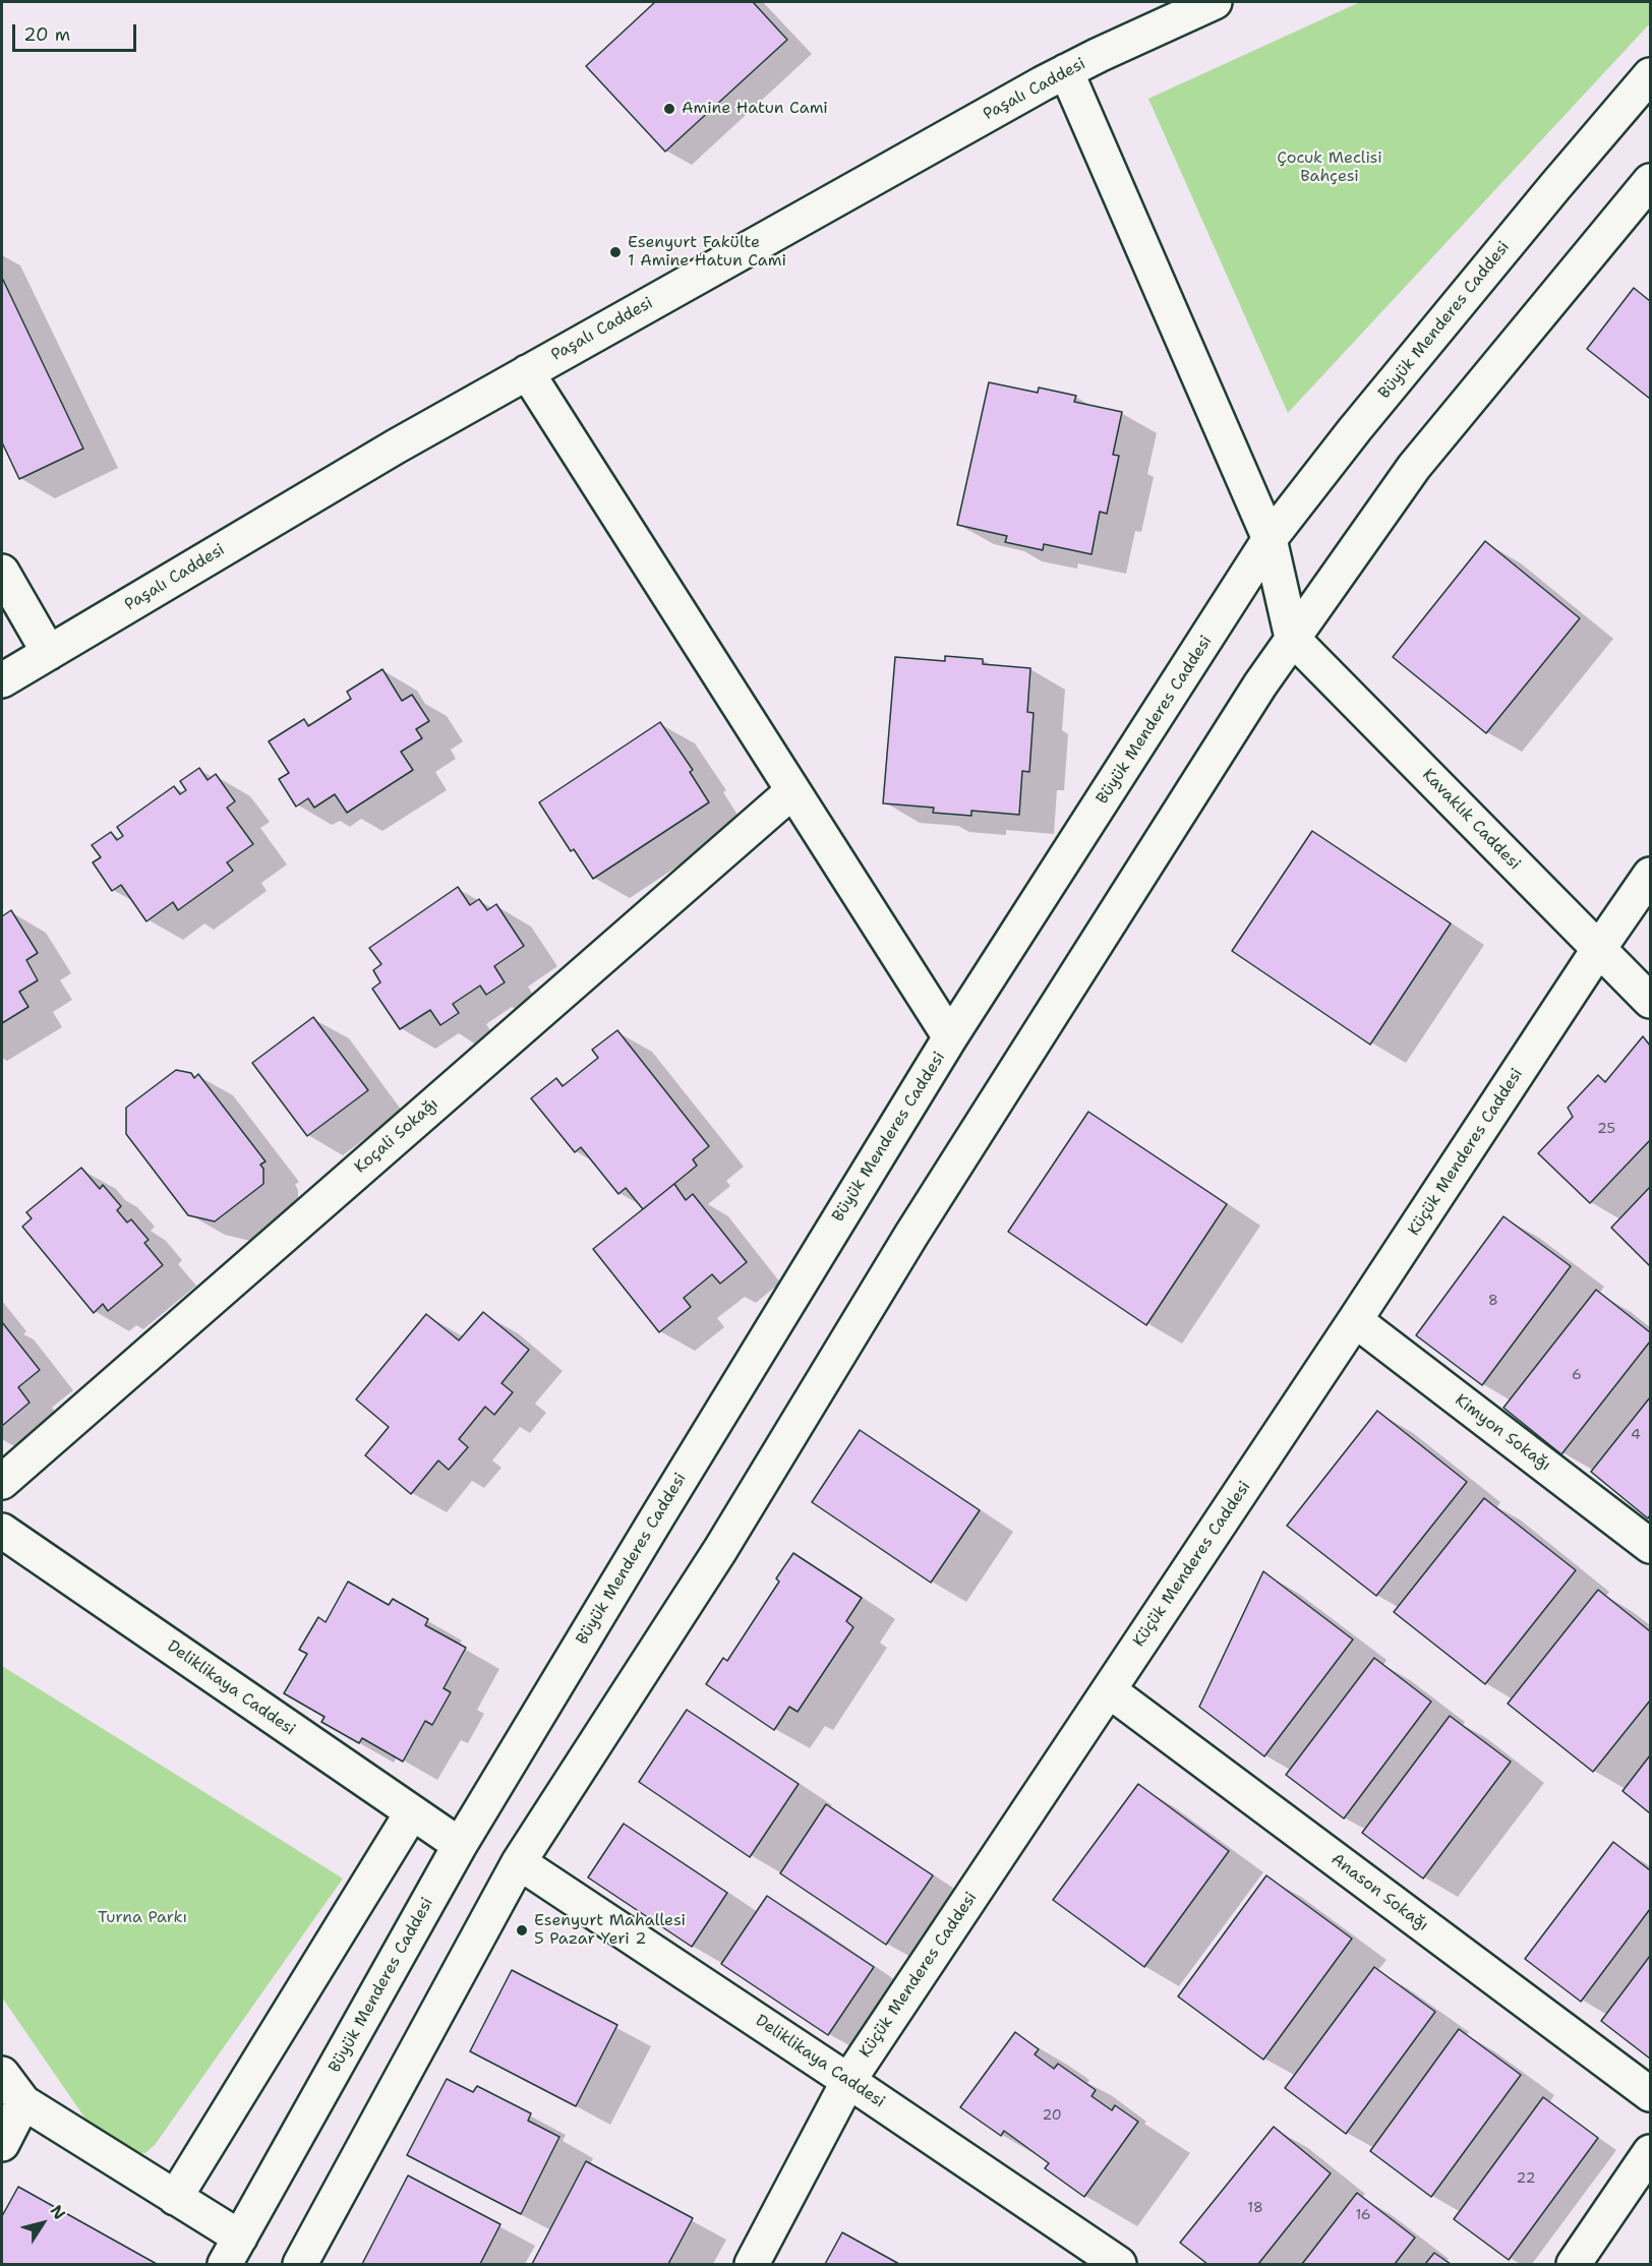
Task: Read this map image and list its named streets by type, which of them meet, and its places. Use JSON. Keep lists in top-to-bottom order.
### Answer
{
  "streets": {
    "street": [
      "Paşalı Caddesi",
      "Büyük Menderes Caddesi",
      "Kavaklık Caddesi",
      "Koçali Sokağı",
      "Küçük Menderes Caddesi",
      "Kimyon Sokağı",
      "Deliklikaya Caddesi",
      "Anason Sokağı"
    ]
  },
  "crossings": [
    ["Büyük Menderes Caddesi", "Deliklikaya Caddesi"],
    ["Kavaklık Caddesi", "Küçük Menderes Caddesi"],
    ["Küçük Menderes Caddesi", "Kimyon Sokağı"],
    ["Küçük Menderes Caddesi", "Deliklikaya Caddesi"],
    ["Küçük Menderes Caddesi", "Anason Sokağı"]
  ],
  "parks": ["Çocuk Meclisi Bahçesi", "Turna Parkı"],
  "places": ["Amine Hatun Cami", "Esenyurt Fakülte 1 Amine Hatun Cami", "Esenyurt Mahallesi 5 Pazar Yeri 2"],
  "house_numbers": [
    "25",
    "8",
    "6",
    "4",
    "20",
    "22",
    "18",
    "16"
  ],
  "scale_bar": "20 m",
  "north": "top right"
}
